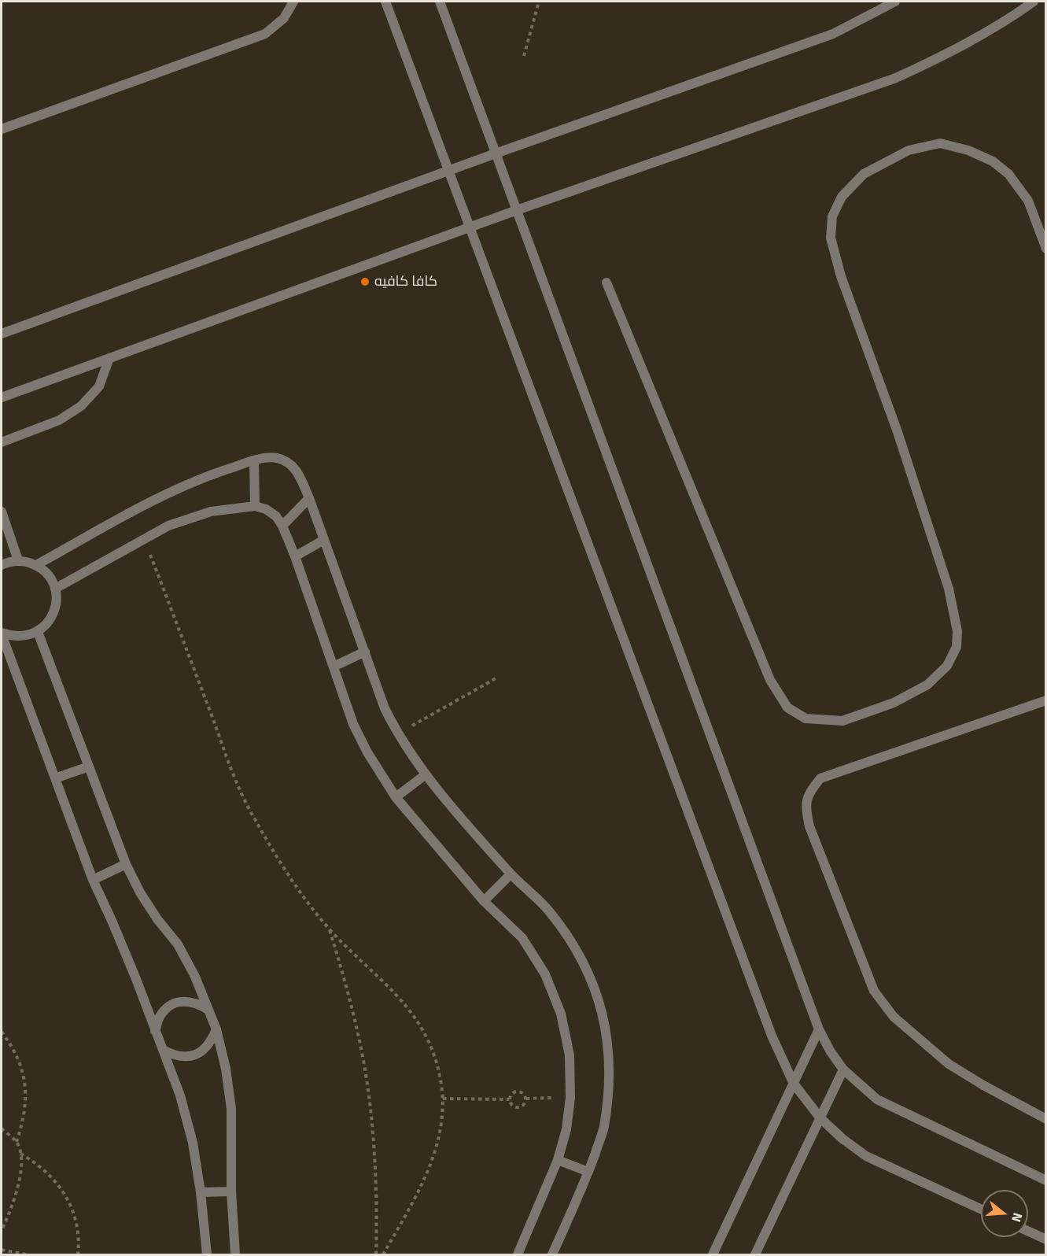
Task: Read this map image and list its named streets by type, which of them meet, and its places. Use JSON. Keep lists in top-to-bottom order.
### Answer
{
  "places": ["كافا كافيه"],
  "north": "right"
}
